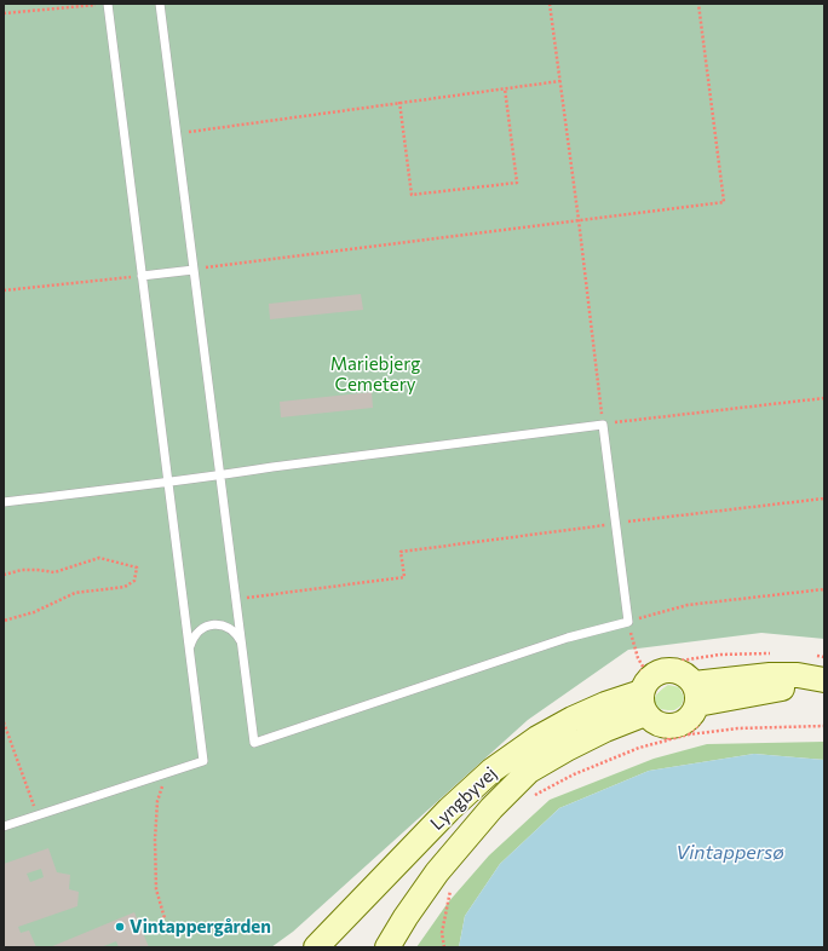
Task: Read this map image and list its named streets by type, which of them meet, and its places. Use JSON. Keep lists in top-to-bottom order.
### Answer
{
  "streets": {
    "street": ["Lyngbyvej"]
  },
  "water": ["Vintappersø"],
  "parks": ["Mariebjerg Cemetery"],
  "places": ["Vintappergården"]
}
